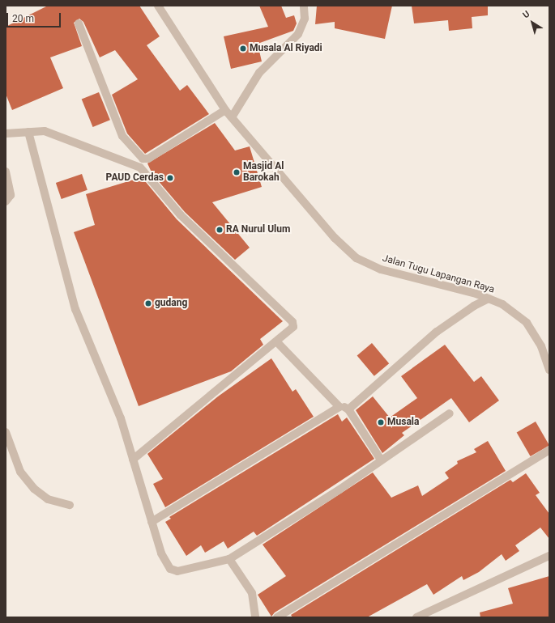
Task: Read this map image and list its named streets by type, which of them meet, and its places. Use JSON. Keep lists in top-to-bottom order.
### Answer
{
  "streets": {
    "street": ["Jalan Tugu Lapangan Raya"]
  },
  "places": [
    "Musala Al Riyadi",
    "Masjid Al Barokah",
    "PAUD Cerdas",
    "RA Nurul Ulum",
    "gudang",
    "Musala"
  ],
  "scale_bar": "20 m",
  "north": "top left"
}
